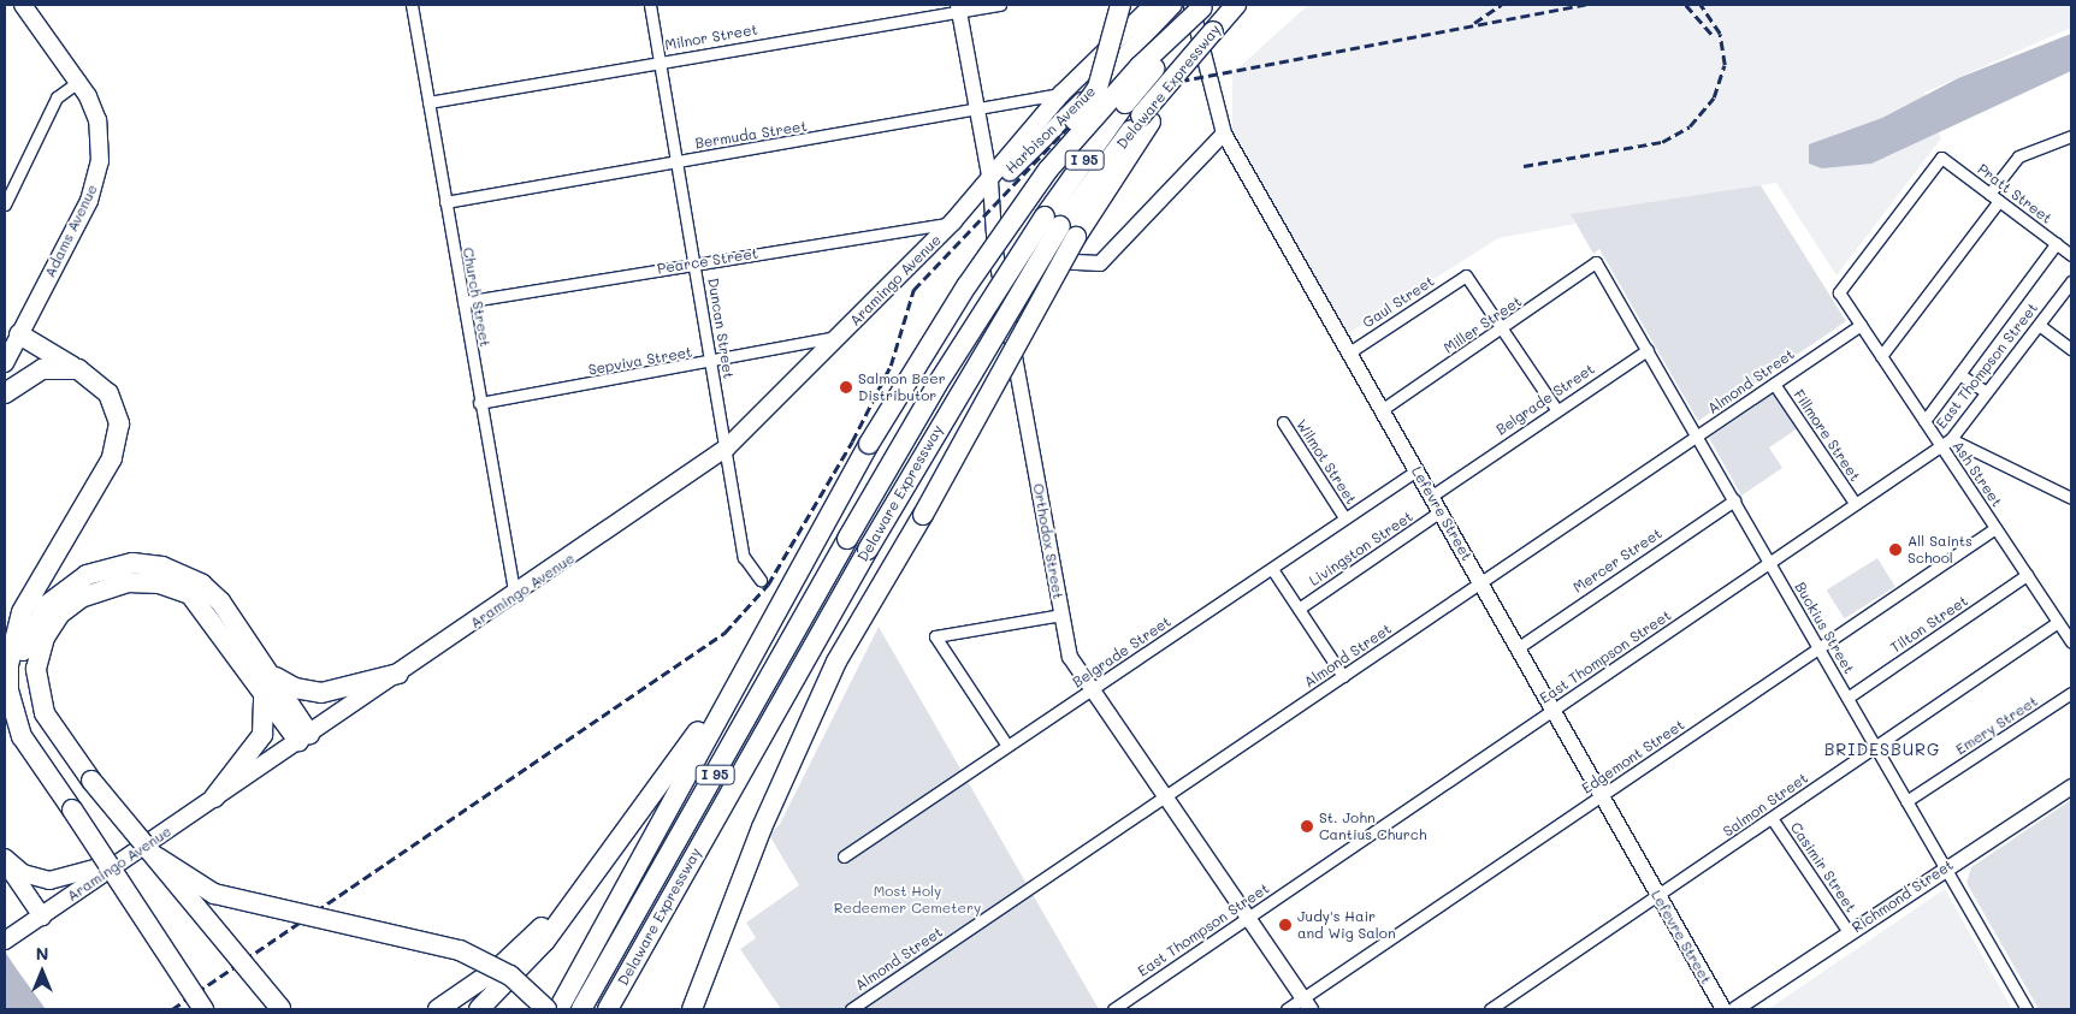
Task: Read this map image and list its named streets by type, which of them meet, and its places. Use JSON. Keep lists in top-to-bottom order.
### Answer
{
  "streets": {
    "highway": ["Delaware Expressway", "I 95"],
    "main road": ["Harbison Avenue", "Adams Avenue", "Aramingo Avenue"],
    "street": [
      "Milnor Street",
      "Bermuda Street",
      "Pratt Street",
      "Pearce Street",
      "Church Street",
      "Gaul Street",
      "Miller Street",
      "Duncan Street",
      "Sepviva Street",
      "East Thompson Street",
      "Almond Street",
      "Belgrade Street",
      "Fillmore Street",
      "Wilmot Street",
      "Ash Street",
      "Lefevre Street",
      "Orthodox Street",
      "Livingston Street",
      "Mercer Street",
      "Tilton Street",
      "Buckius Street",
      "Emery Street",
      "Edgemont Street",
      "Salmon Street",
      "Casimir Street",
      "Richmond Street"
    ]
  },
  "crossings": [
    ["Milnor Street", "Church Street"],
    ["Milnor Street", "Duncan Street"],
    ["Milnor Street", "Orthodox Street"],
    ["Delaware Expressway", "Lefevre Street"],
    ["Harbison Avenue", "Bermuda Street"],
    ["Harbison Avenue", "Aramingo Avenue"],
    ["Harbison Avenue", "Orthodox Street"],
    ["Bermuda Street", "Church Street"],
    ["Bermuda Street", "Duncan Street"],
    ["Bermuda Street", "Orthodox Street"],
    ["Pratt Street", "Ash Street"],
    ["Pearce Street", "Aramingo Avenue"],
    ["Pearce Street", "Church Street"],
    ["Pearce Street", "Duncan Street"],
    ["Aramingo Avenue", "Church Street"],
    ["Aramingo Avenue", "Duncan Street"],
    ["Aramingo Avenue", "Sepviva Street"],
    ["Aramingo Avenue", "Orthodox Street"],
    ["Church Street", "Sepviva Street"],
    ["Gaul Street", "Miller Street"],
    ["Gaul Street", "Lefevre Street"],
    ["Miller Street", "Lefevre Street"],
    ["Miller Street", "Buckius Street"],
    ["Duncan Street", "Sepviva Street"],
    ["East Thompson Street", "Fillmore Street"],
    ["East Thompson Street", "Ash Street"],
    ["East Thompson Street", "Lefevre Street"],
    ["East Thompson Street", "Orthodox Street"],
    ["East Thompson Street", "Buckius Street"],
    ["Almond Street", "Fillmore Street"],
    ["Almond Street", "Ash Street"],
    ["Almond Street", "Lefevre Street"],
    ["Almond Street", "Orthodox Street"],
    ["Almond Street", "Buckius Street"],
    ["Belgrade Street", "Wilmot Street"],
    ["Belgrade Street", "Lefevre Street"],
    ["Belgrade Street", "Orthodox Street"],
    ["Belgrade Street", "Buckius Street"],
    ["Ash Street", "Tilton Street"],
    ["Ash Street", "Edgemont Street"],
    ["Ash Street", "Salmon Street"],
    ["Lefevre Street", "Livingston Street"],
    ["Lefevre Street", "Mercer Street"],
    ["Lefevre Street", "Edgemont Street"],
    ["Lefevre Street", "Salmon Street"],
    ["Orthodox Street", "Edgemont Street"],
    ["Mercer Street", "Buckius Street"],
    ["Tilton Street", "Buckius Street"],
    ["Buckius Street", "Emery Street"],
    ["Buckius Street", "Edgemont Street"],
    ["Buckius Street", "Salmon Street"],
    ["Buckius Street", "Richmond Street"],
    ["Salmon Street", "Casimir Street"],
    ["Casimir Street", "Richmond Street"]
  ],
  "districts": ["BRIDESBURG"],
  "parks": ["Most Holy Redeemer Cemetery"],
  "places": [
    "Salmon Beer Distributor",
    "All Saints School",
    "St. John Cantius Church",
    "Judy's Hair and Wig Salon"
  ],
  "north": "top"
}
